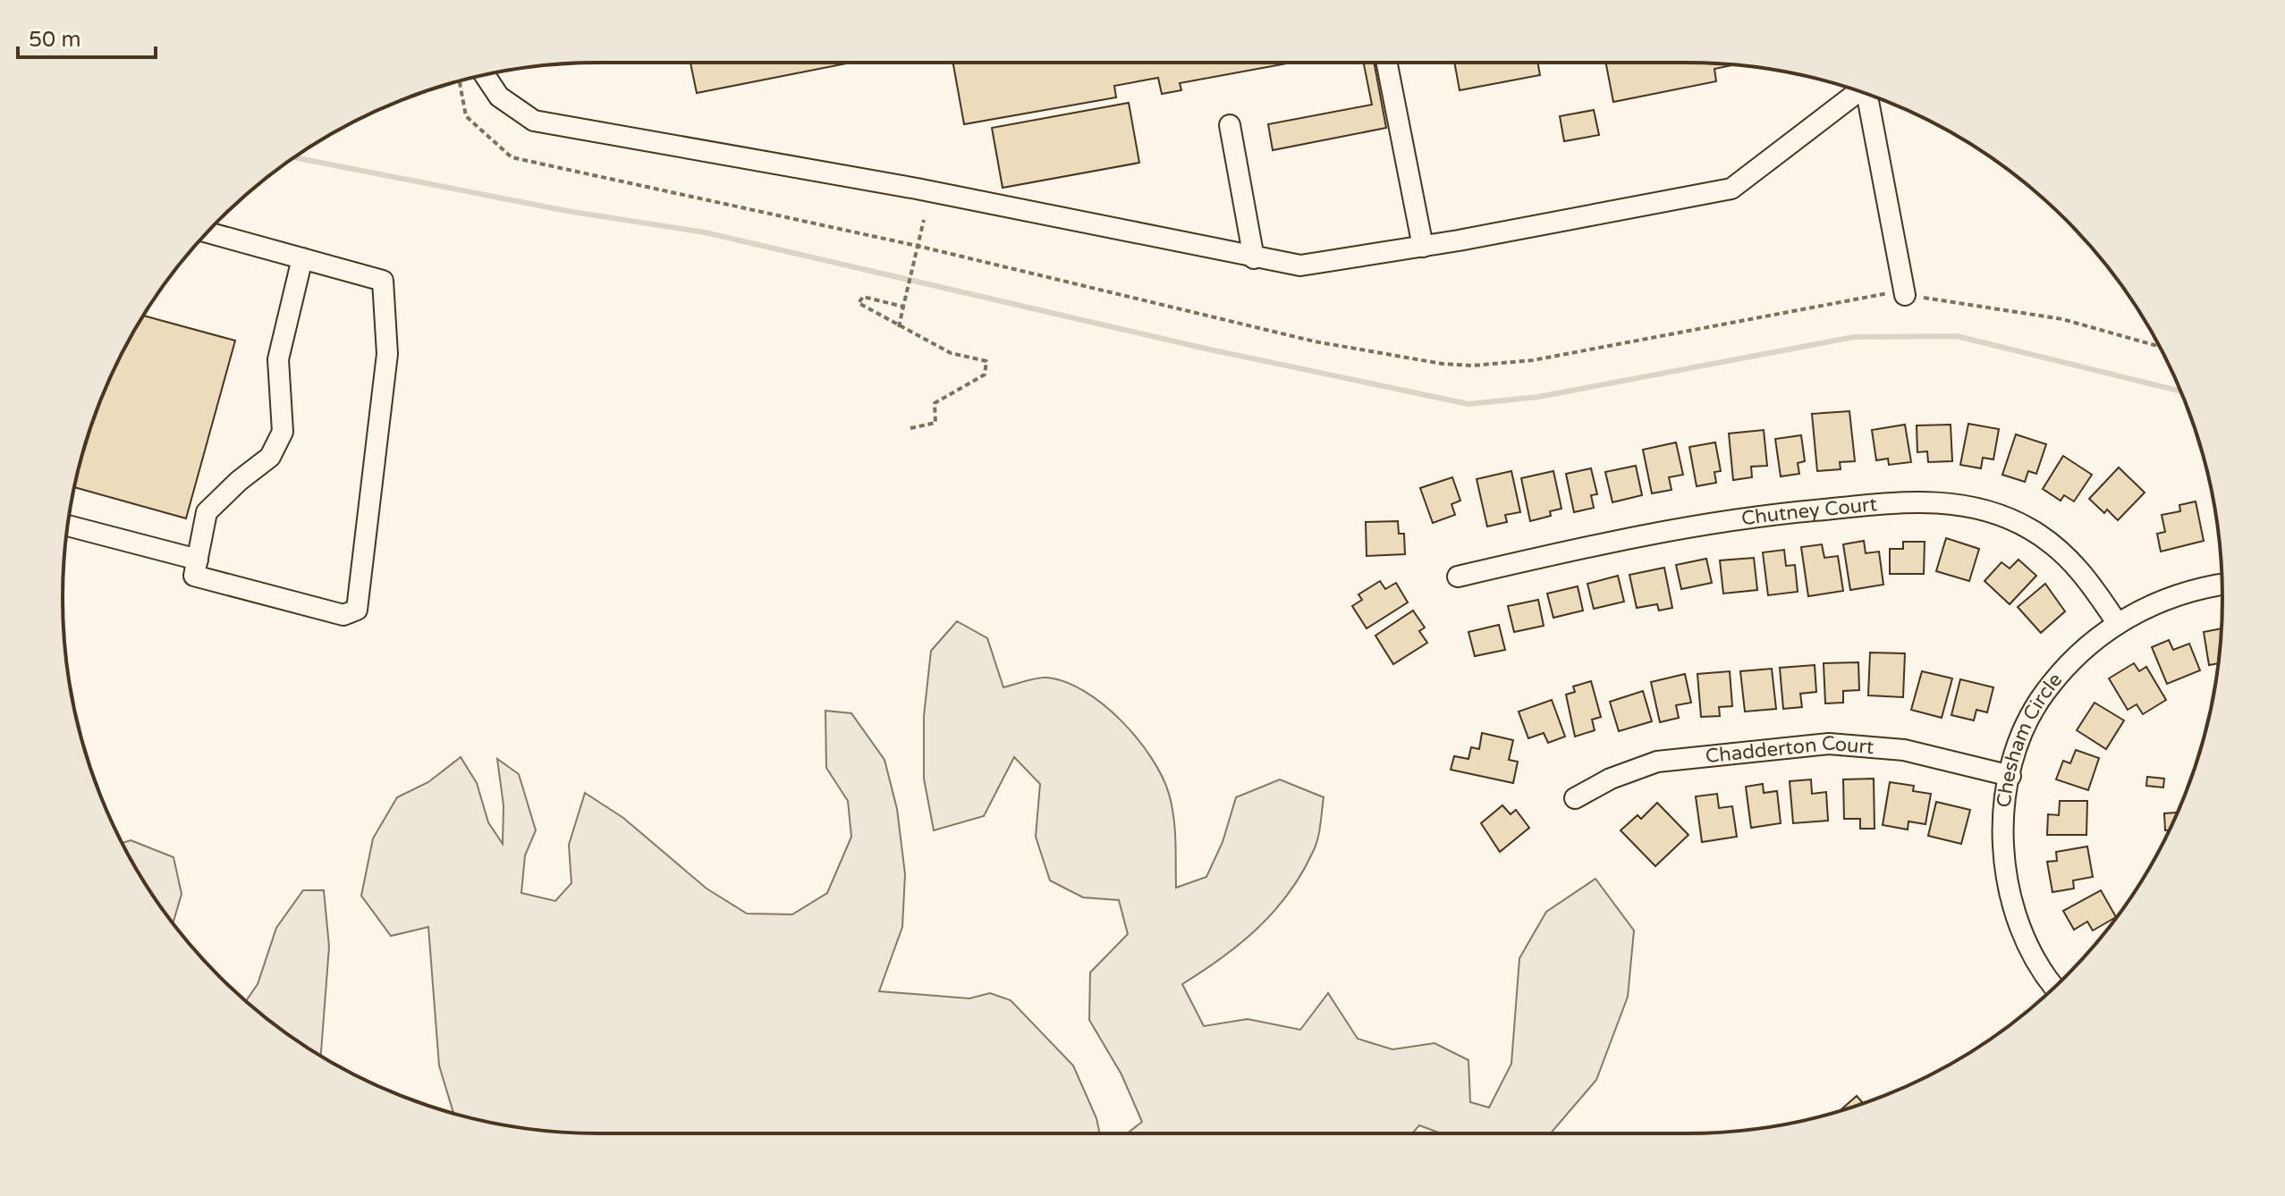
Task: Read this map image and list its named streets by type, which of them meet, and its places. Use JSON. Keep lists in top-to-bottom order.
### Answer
{
  "streets": {
    "street": ["Chutney Court", "Chesham Circle", "Chadderton Court"]
  },
  "crossings": [
    ["Chutney Court", "Chesham Circle"],
    ["Chesham Circle", "Chadderton Court"]
  ],
  "scale_bar": "50 m"
}
